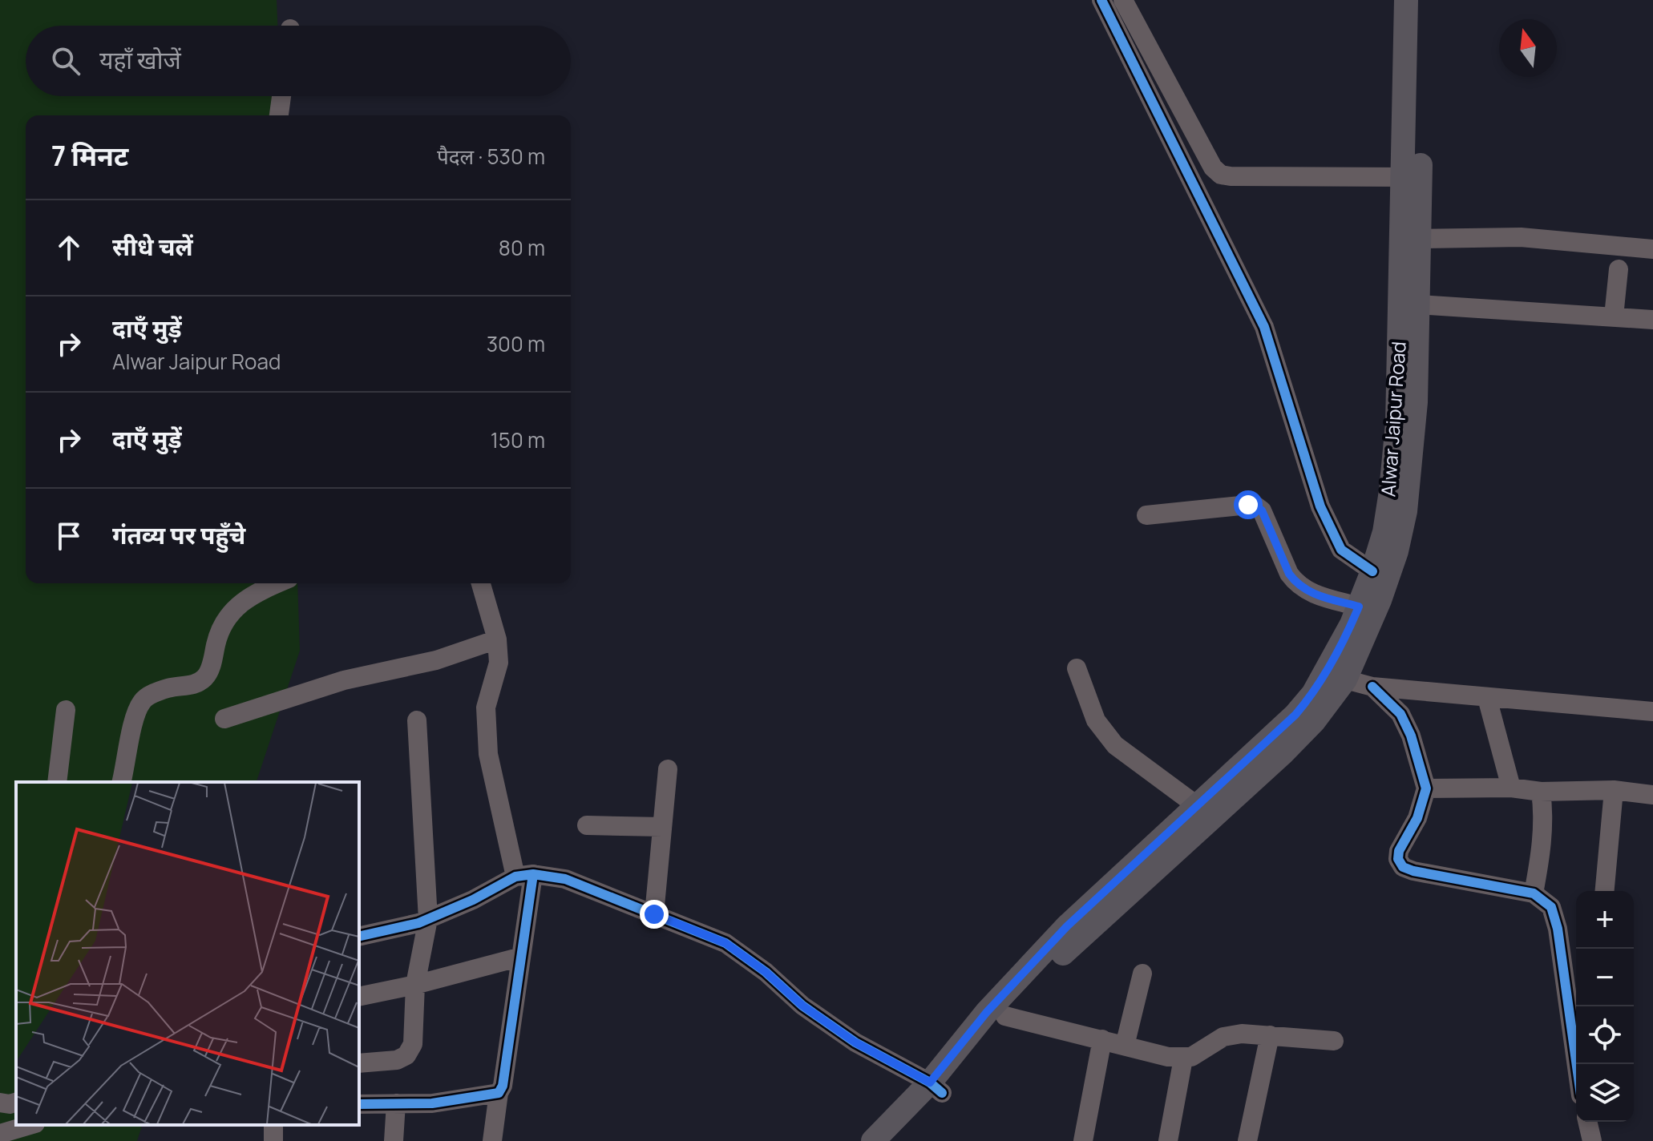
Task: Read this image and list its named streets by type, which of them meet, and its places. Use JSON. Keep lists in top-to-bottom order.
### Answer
{
  "streets": {
    "main road": ["Alwar Jaipur Road"]
  },
  "north": "top",
  "page": {
    "search": "यहाँ खोजें",
    "heading": ["7 मिनट", "पैदल · 530 m"],
    "list": [
      ["सीधे चलें", "80 m"],
      ["दाएँ मुड़ें", "Alwar Jaipur Road", "300 m"],
      ["दाएँ मुड़ें", "150 m"],
      "गंतव्य पर पहुँचे"
    ],
    "map_buttons": ["+", "−"]
  }
}
